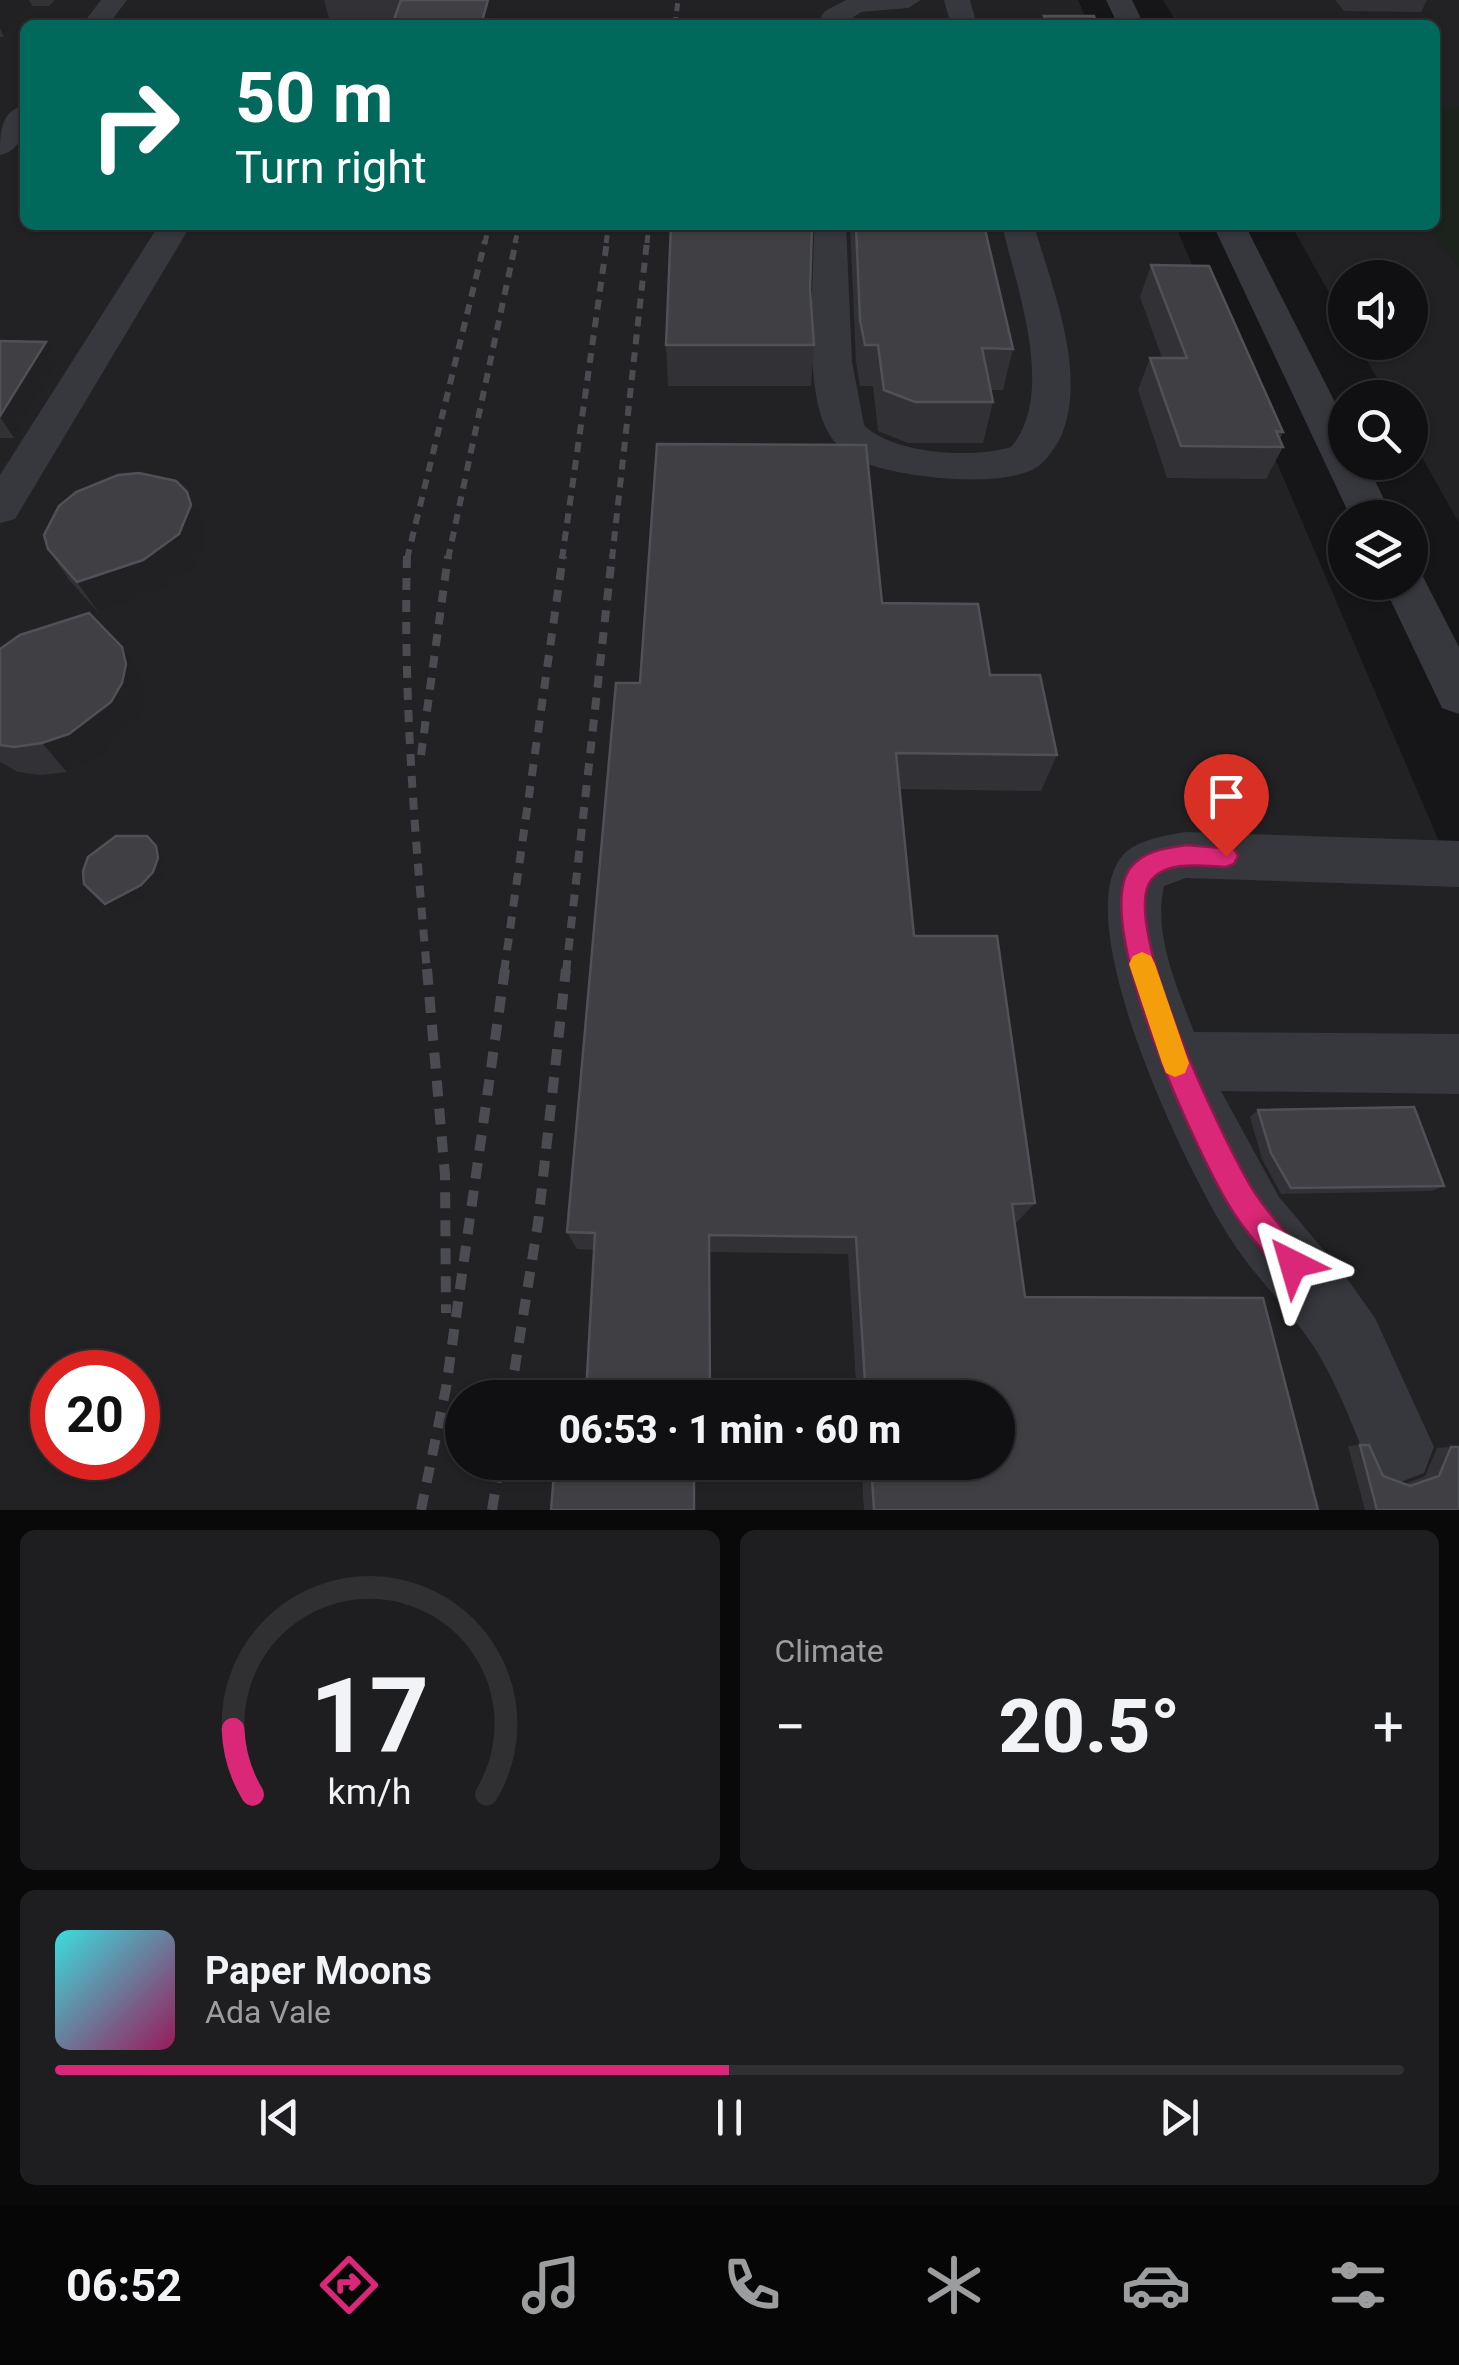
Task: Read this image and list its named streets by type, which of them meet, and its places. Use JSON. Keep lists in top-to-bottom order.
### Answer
{
  "page": {
    "turn": ["50 m", "Turn right"],
    "limit": "20",
    "trip": "06:53 · 1 min · 60 m",
    "tile": "Climate",
    "heat": ["−", "20.5°", "+"],
    "song": ["Paper Moons", "Ada Vale"],
    "tabs": "06:52",
    "gauge": ["17", "km/h"]
  }
}
